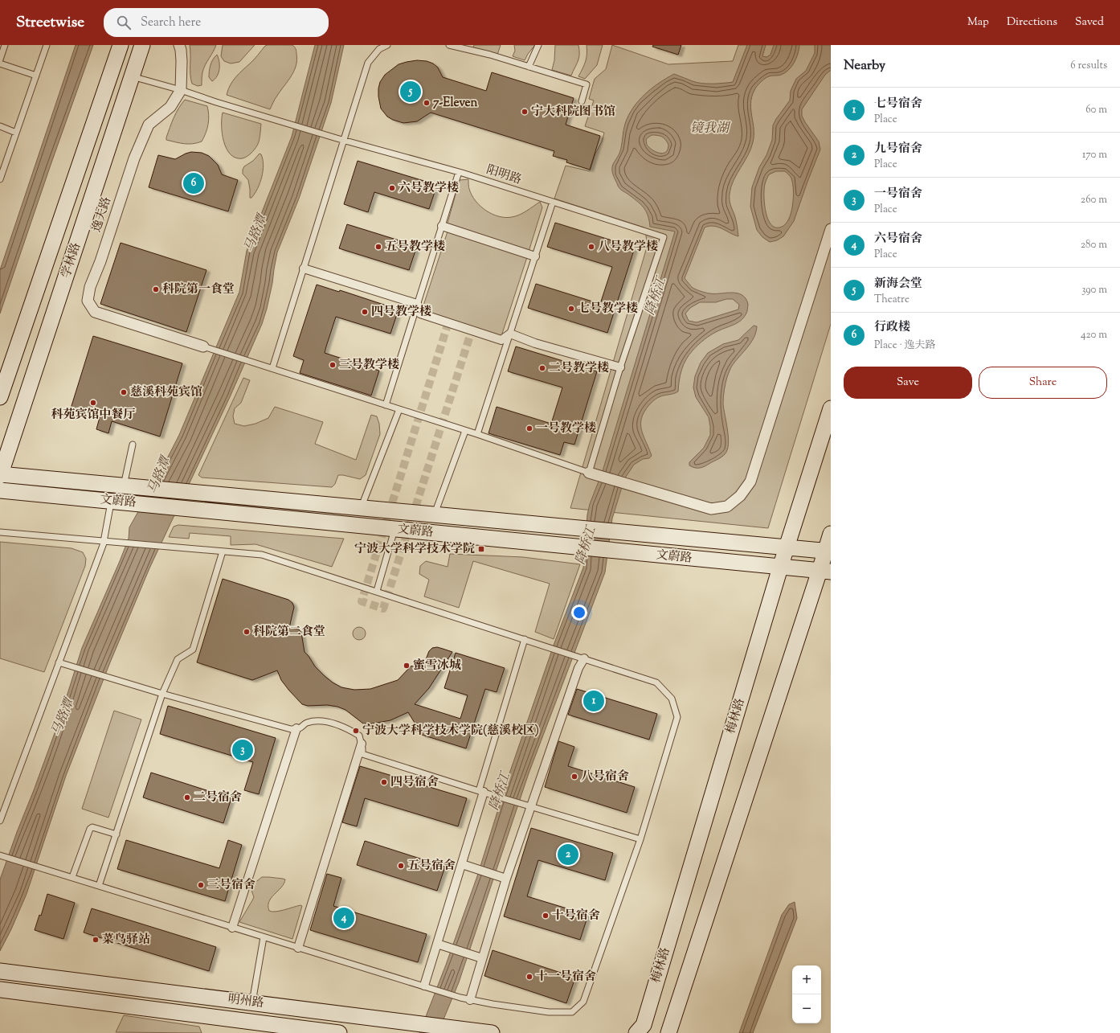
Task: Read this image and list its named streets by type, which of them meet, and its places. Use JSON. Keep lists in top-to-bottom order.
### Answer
{
  "streets": {
    "main road": [
      "学林路",
      "文蔚路",
      "梅林路",
      "明州路"
    ],
    "street": ["逸夫路"],
    "lane": ["阳明路"]
  },
  "crossings": [
    ["阳明路", "逸夫路"],
    ["阳明路", "学林路"],
    ["学林路", "文蔚路"],
    ["文蔚路", "梅林路"]
  ],
  "water": ["镜我湖", "马路潭", "降桥江"],
  "places": {
    "other": [
      "7-Eleven",
      "宁大科院图书馆",
      "六号教学楼",
      "五号教学楼",
      "八号教学楼",
      "科院第一食堂",
      "七号教学楼",
      "四号教学楼",
      "三号教学楼",
      "二号教学楼",
      "慈溪科苑宾馆",
      "科苑宾馆中餐厅",
      "一号教学楼",
      "科院第二食堂",
      "蜜雪冰城",
      "宁波大学科学技术学院(慈溪校区)",
      "八号宿舍",
      "四号宿舍",
      "二号宿舍",
      "五号宿舍",
      "三号宿舍",
      "十号宿舍",
      "菜鸟驿站",
      "十一号宿舍"
    ],
    "transit": ["宁波大学科学技术学院"]
  },
  "page": {
    "header": "Streetwise",
    "search": "Search here",
    "nav": ["Map", "Directions", "Saved"],
    "heading": ["Nearby", "6 results"],
    "pins": [
      "5",
      "6",
      "1",
      "3",
      "2",
      "4"
    ],
    "list": [
      {
        "mark": "1",
        "name": "七号宿舍",
        "note": "Place",
        "value": "60 m"
      },
      {
        "mark": "2",
        "name": "九号宿舍",
        "note": "Place",
        "value": "170 m"
      },
      {
        "mark": "3",
        "name": "一号宿舍",
        "note": "Place",
        "value": "260 m"
      },
      {
        "mark": "4",
        "name": "六号宿舍",
        "note": "Place",
        "value": "280 m"
      },
      {
        "mark": "5",
        "name": "新海会堂",
        "note": "Theatre",
        "value": "390 m"
      },
      {
        "mark": "6",
        "name": "行政楼",
        "note": "Place · 逸夫路",
        "value": "420 m"
      }
    ],
    "buttons": ["Save", "Share"],
    "map_buttons": ["+", "−"]
  }
}
